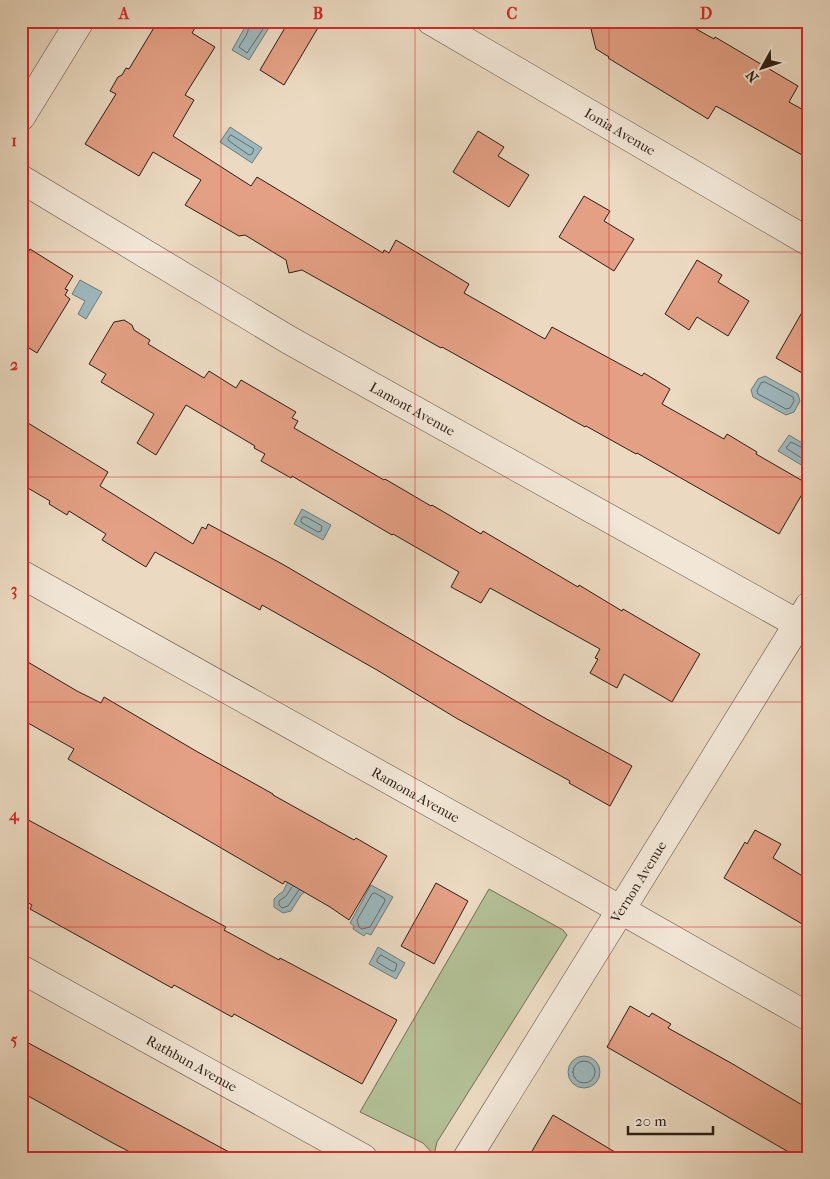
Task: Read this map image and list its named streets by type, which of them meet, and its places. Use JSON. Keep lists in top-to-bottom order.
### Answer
{
  "streets": {
    "street": [
      "Ionia Avenue",
      "Lamont Avenue",
      "Ramona Avenue",
      "Vernon Avenue",
      "Rathbun Avenue"
    ]
  },
  "crossings": [
    ["Lamont Avenue", "Vernon Avenue"],
    ["Ramona Avenue", "Vernon Avenue"]
  ],
  "scale_bar": "20 m",
  "north": "bottom left",
  "grid": {
    "columns": [
      "A",
      "B",
      "C",
      "D"
    ],
    "rows": [
      "1",
      "2",
      "3",
      "4",
      "5"
    ]
  }
}
